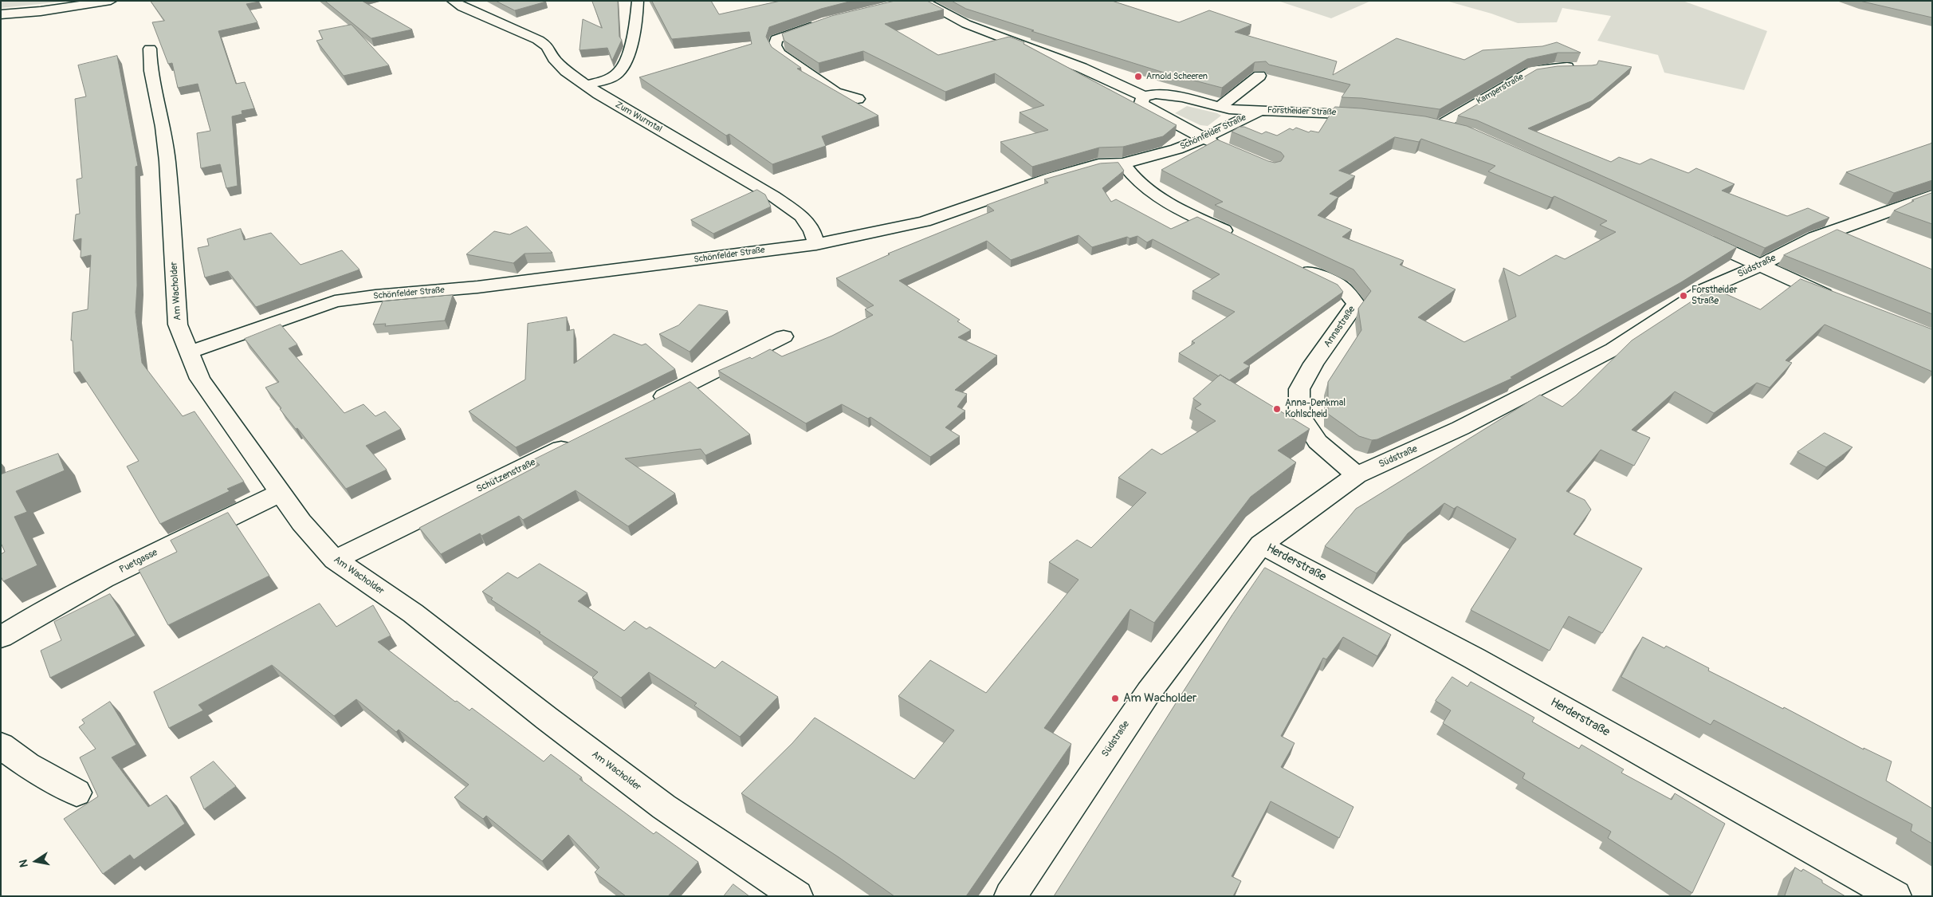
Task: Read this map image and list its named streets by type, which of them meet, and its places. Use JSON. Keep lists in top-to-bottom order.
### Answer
{
  "streets": {
    "street": [
      "Kamperstraße",
      "Forstheider Straße",
      "Zum Wurmtal",
      "Schönfelder Straße",
      "Südstraße",
      "Am Wacholder",
      "Annastraße",
      "Schützenstraße",
      "Puetgasse",
      "Herderstraße"
    ]
  },
  "crossings": [
    ["Forstheider Straße", "Schönfelder Straße"],
    ["Zum Wurmtal", "Schönfelder Straße"],
    ["Schönfelder Straße", "Am Wacholder"],
    ["Südstraße", "Annastraße"],
    ["Südstraße", "Herderstraße"],
    ["Am Wacholder", "Schützenstraße"],
    ["Am Wacholder", "Puetgasse"]
  ],
  "places": [
    "Arnold Scheeren",
    "Forstheider Straße",
    "Anna-Denkmal Kohlscheid",
    "Am Wacholder"
  ],
  "north": "left"
}
